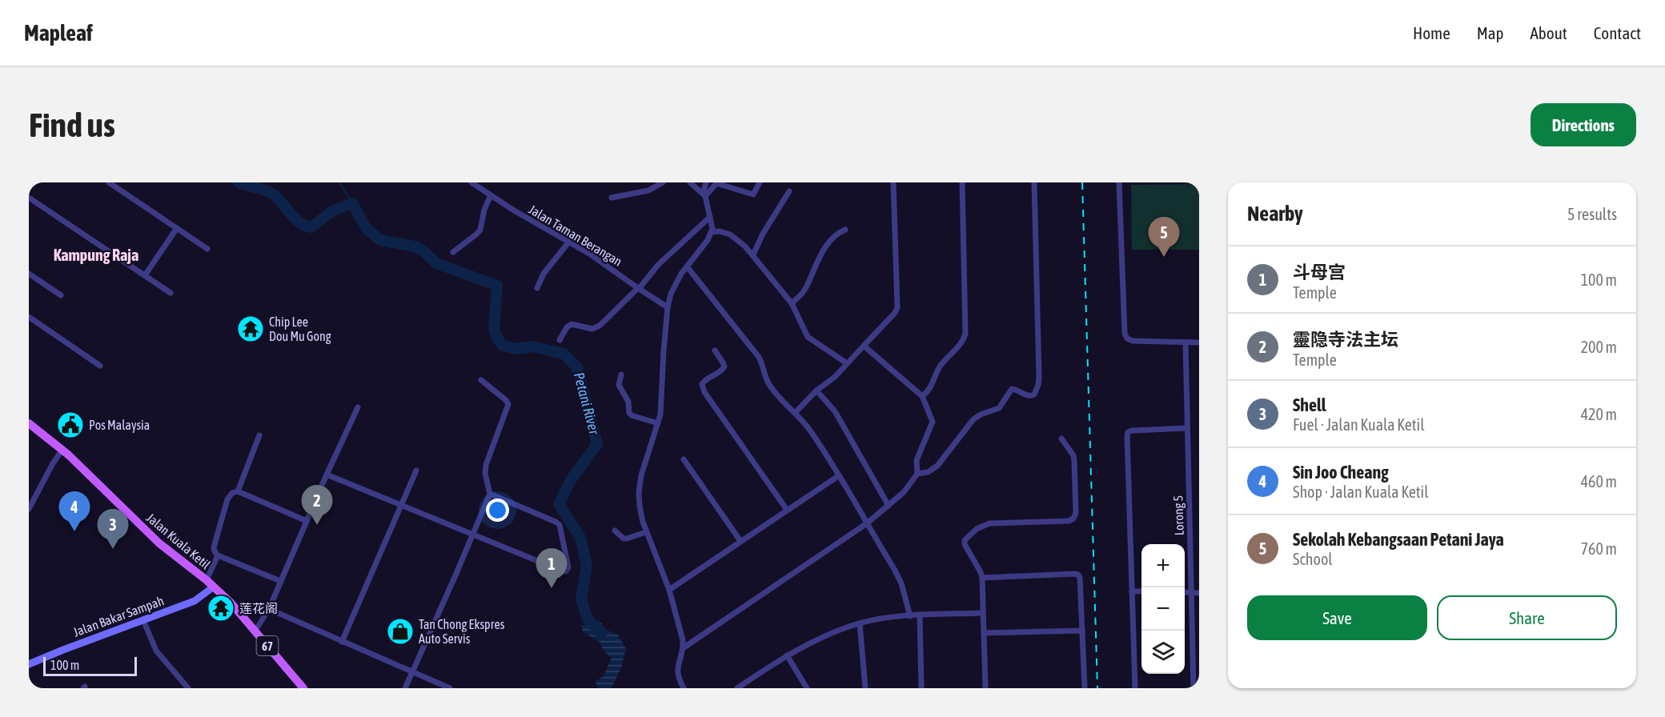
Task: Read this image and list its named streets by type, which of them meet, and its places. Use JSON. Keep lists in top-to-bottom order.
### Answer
{
  "streets": {
    "main road": ["Jalan Kuala Ketil", "Jalan Bakar Sampah", "67"],
    "street": ["Jalan Taman Berangan", "Lorong 5"]
  },
  "crossings": [
    ["Jalan Kuala Ketil", "Jalan Bakar Sampah"]
  ],
  "districts": ["Kampung Raja"],
  "water": ["Petani River"],
  "places": {
    "temple": ["Chip Lee Dou Mu Gong", "莲花阁"],
    "public building": ["Pos Malaysia"],
    "shop": ["Tan Chong Ekspres Auto Servis"]
  },
  "scale_bar": "100 m",
  "page": {
    "header": "Mapleaf",
    "nav": [
      "Home",
      "Map",
      "About",
      "Contact"
    ],
    "buttons": [
      "Directions",
      ["Save", "Share"]
    ],
    "title": "Find us",
    "heading": ["Nearby", "5 results"],
    "pins": [
      "5",
      "2",
      "4",
      "3",
      "1"
    ],
    "list": [
      {
        "mark": "1",
        "name": "斗母宫",
        "note": "Temple",
        "value": "100 m"
      },
      {
        "mark": "2",
        "name": "靈隐寺法主坛",
        "note": "Temple",
        "value": "200 m"
      },
      {
        "mark": "3",
        "name": "Shell",
        "note": "Fuel · Jalan Kuala Ketil",
        "value": "420 m"
      },
      {
        "mark": "4",
        "name": "Sin Joo Cheang",
        "note": "Shop · Jalan Kuala Ketil",
        "value": "460 m"
      },
      {
        "mark": "5",
        "name": "Sekolah Kebangsaan Petani Jaya",
        "note": "School",
        "value": "760 m"
      }
    ],
    "map_buttons": ["+", "−"],
    "scale": "100 m"
  }
}
